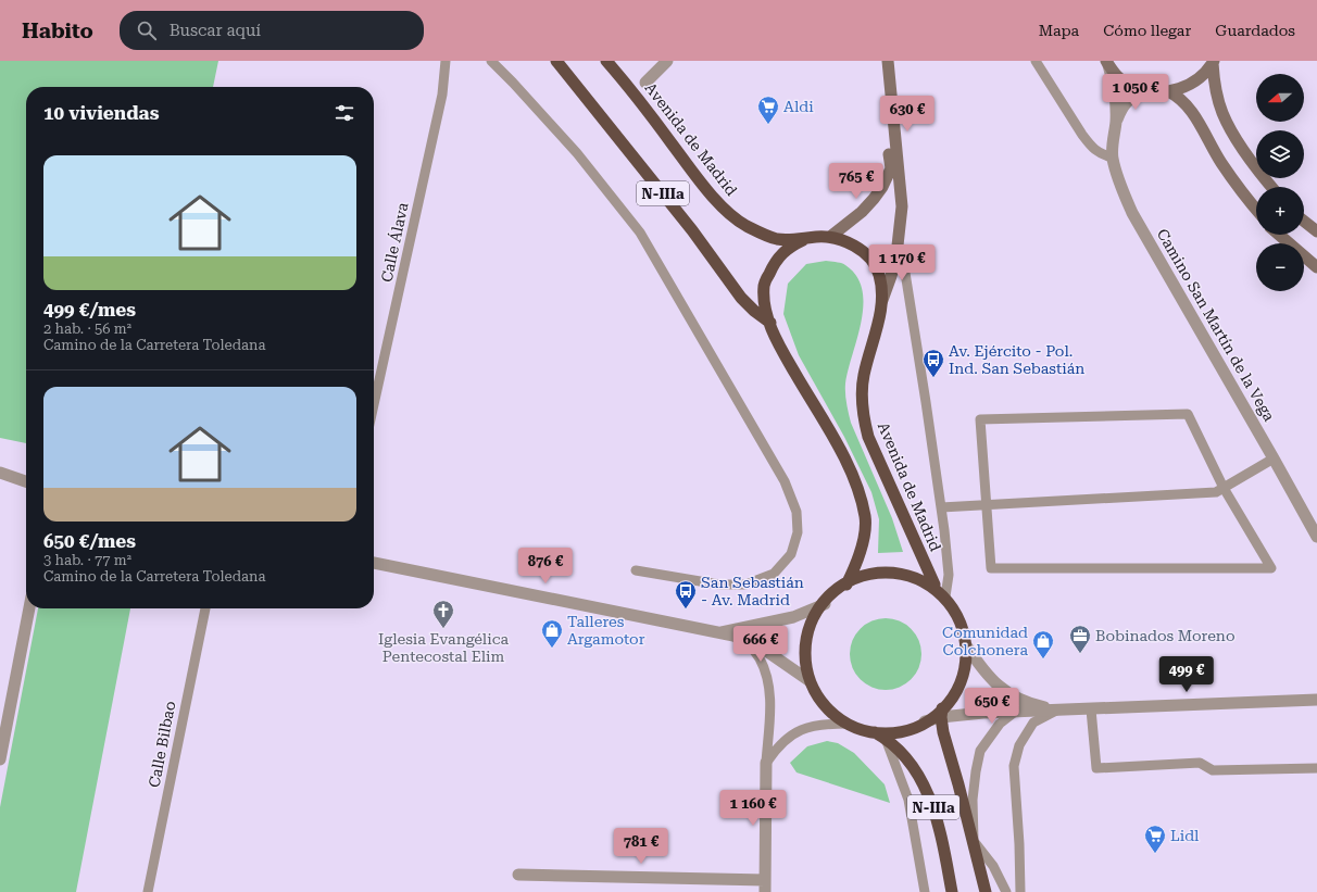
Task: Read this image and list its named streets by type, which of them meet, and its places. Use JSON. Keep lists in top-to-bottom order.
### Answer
{
  "streets": {
    "highway": ["Avenida de Madrid", "N-IIIa"],
    "street": ["Camino San Martín de la Vega"],
    "lane": ["Calle Álava", "Calle Bilbao"]
  },
  "crossings": [
    ["Avenida de Madrid", "N-IIIa"]
  ],
  "places": {
    "supermarket": ["Aldi", "Lidl"],
    "bus stop": ["Av. Ejército - Pol. Ind. San Sebastián", "San Sebastián - Av. Madrid"],
    "church": ["Iglesia Evangélica Pentecostal Elim"],
    "shop": ["Talleres Argamotor", "Comunidad Colchonera"],
    "office": ["Bobinados Moreno"]
  },
  "north": "left",
  "page": {
    "header": "Habito",
    "search": "Buscar aquí",
    "nav": ["Mapa", "Cómo llegar", "Guardados"],
    "map_buttons": ["+", "−"],
    "price": [
      "1 050 €",
      "630 €",
      "765 €",
      "1 170 €",
      "876 €",
      "666 €",
      "499 €",
      "650 €",
      "1 160 €",
      "781 €"
    ],
    "heading": "10 viviendas",
    "list": [
      {
        "name": "499 €/mes",
        "note": "2 hab. · 56 m² · Camino de la Carretera Toledana"
      },
      {
        "name": "650 €/mes",
        "note": "3 hab. · 77 m² · Camino de la Carretera Toledana"
      }
    ]
  }
}
